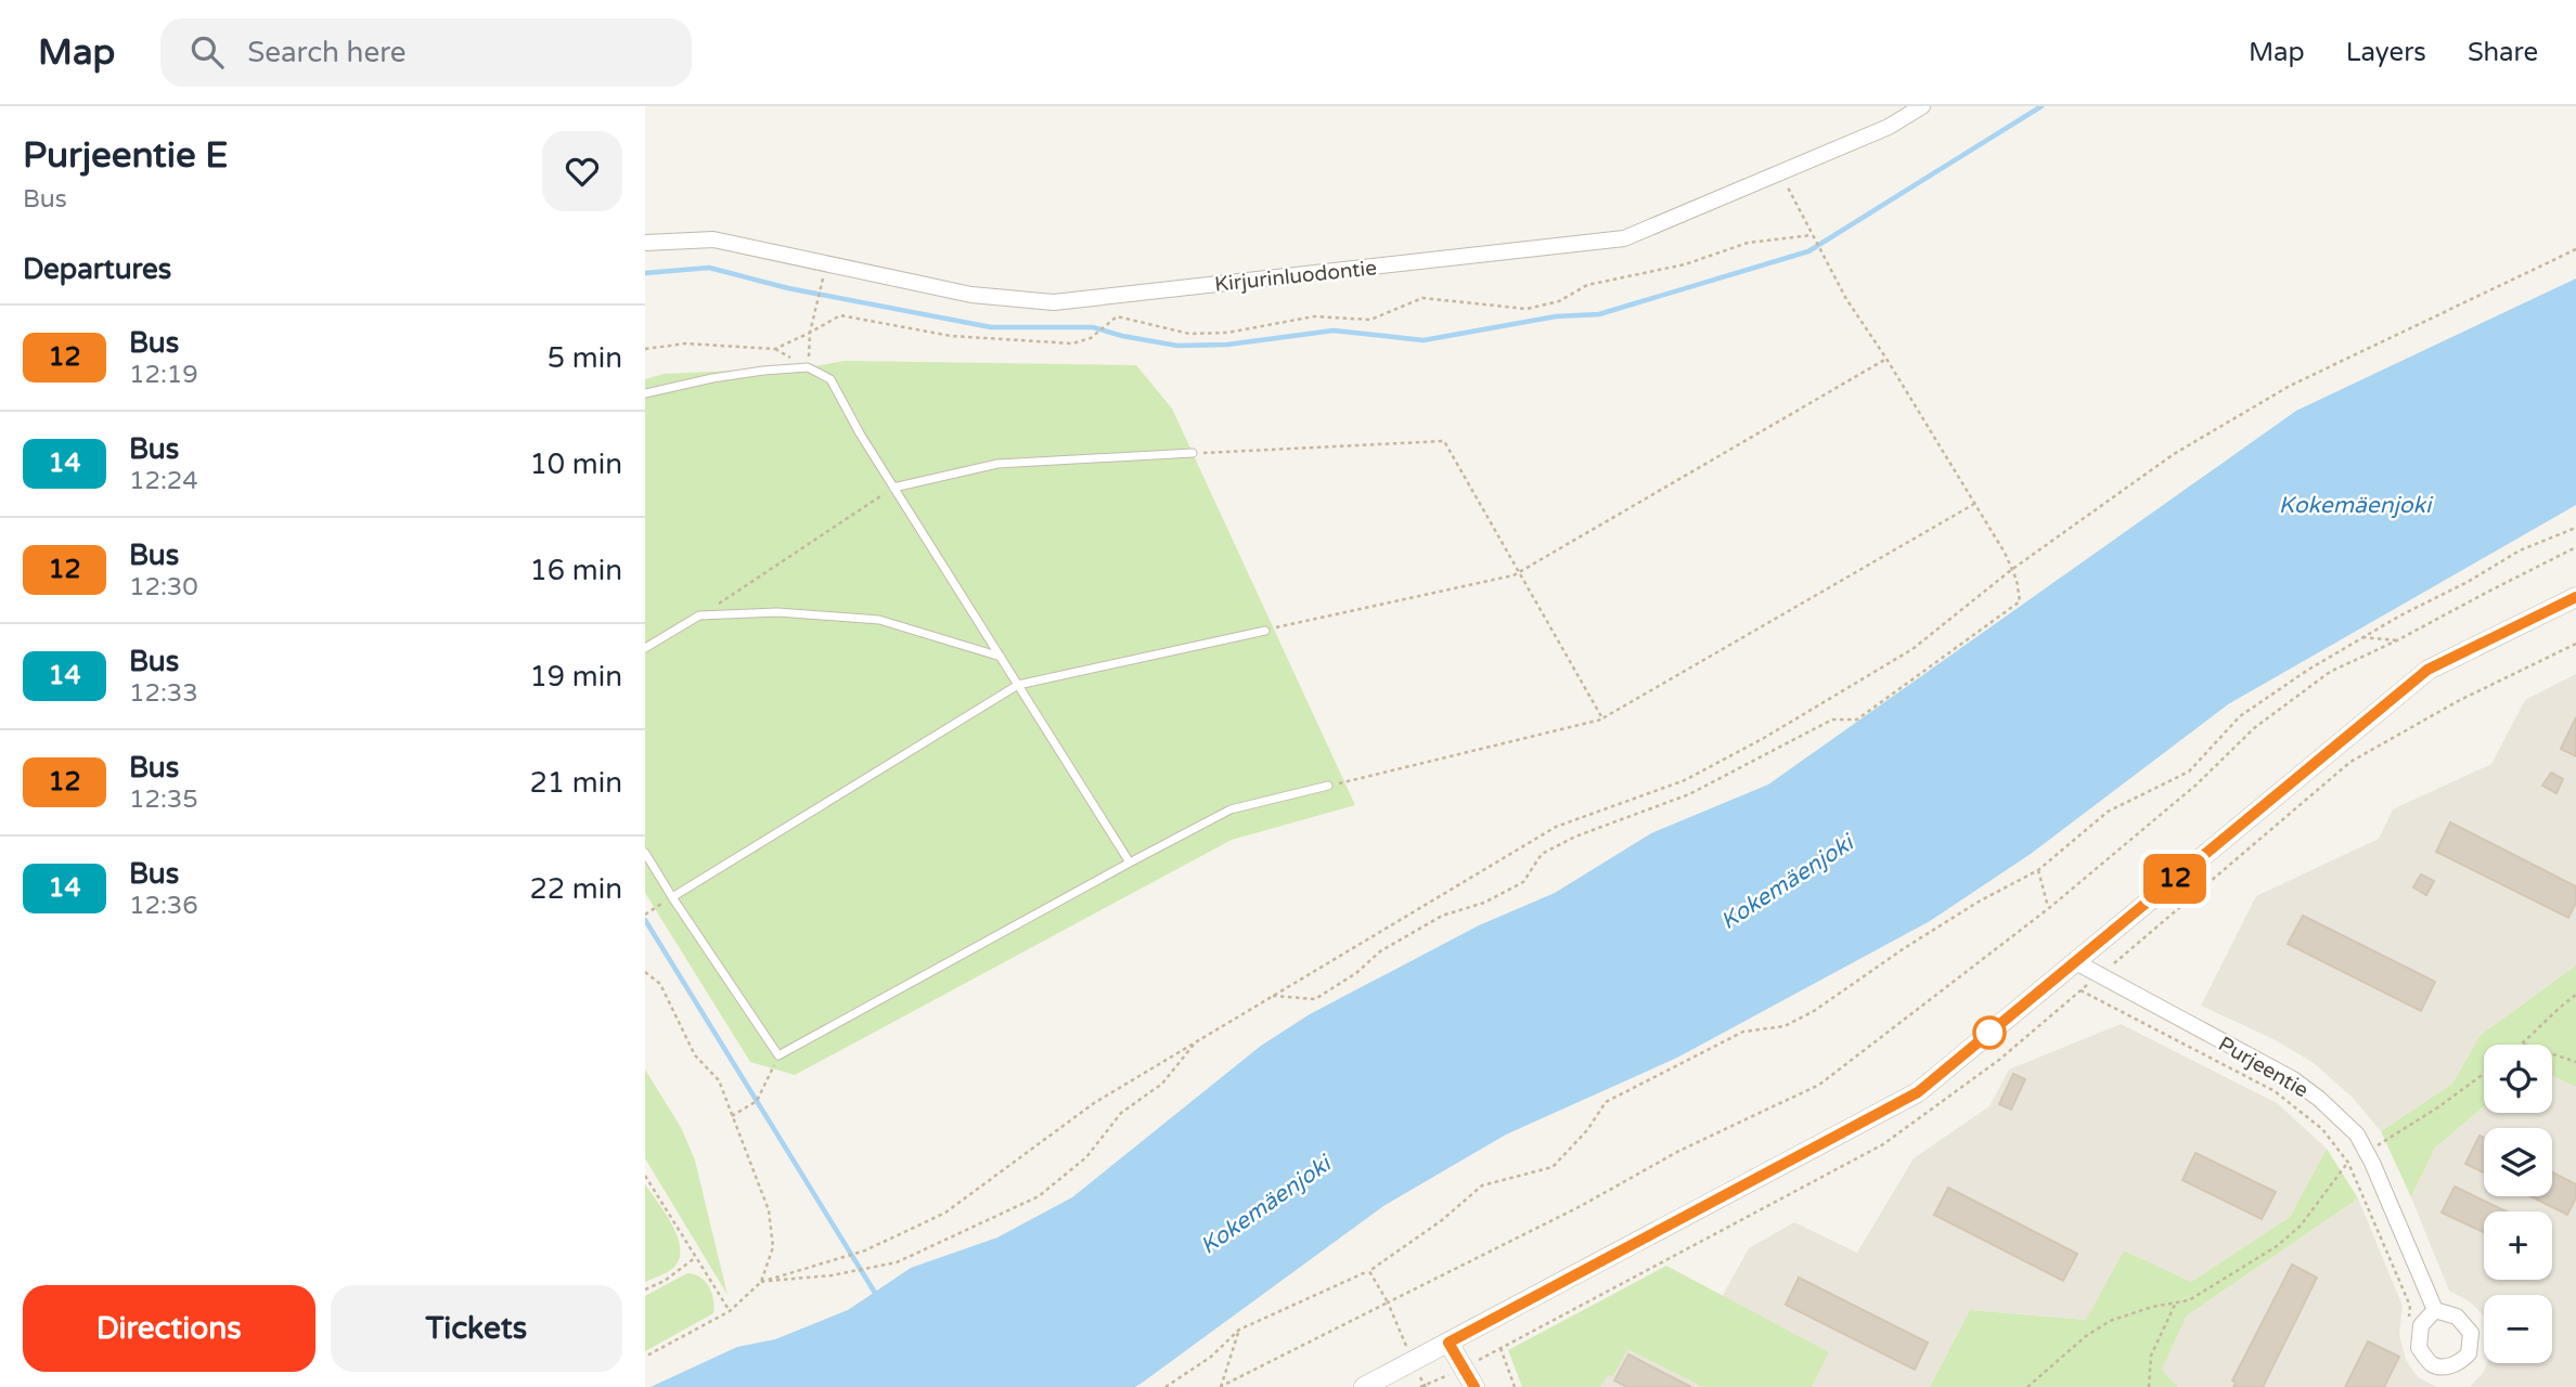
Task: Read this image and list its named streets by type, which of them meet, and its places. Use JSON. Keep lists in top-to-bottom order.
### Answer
{
  "streets": {
    "street": ["Kirjurinluodontie", "Purjeentie"]
  },
  "water": ["Kokemäenjoki"],
  "lines": ["bus line 12"],
  "page": {
    "header": "Map",
    "search": "Search here",
    "nav": ["Map", "Layers", "Share"],
    "heading": [
      ["Purjeentie E", "Bus"],
      "Departures"
    ],
    "on_map": "12",
    "list": [
      {
        "mark": "12",
        "name": "Bus",
        "note": "12:19",
        "value": "5 min"
      },
      {
        "mark": "14",
        "name": "Bus",
        "note": "12:24",
        "value": "10 min"
      },
      {
        "mark": "12",
        "name": "Bus",
        "note": "12:30",
        "value": "16 min"
      },
      {
        "mark": "14",
        "name": "Bus",
        "note": "12:33",
        "value": "19 min"
      },
      {
        "mark": "12",
        "name": "Bus",
        "note": "12:35",
        "value": "21 min"
      },
      {
        "mark": "14",
        "name": "Bus",
        "note": "12:36",
        "value": "22 min"
      }
    ],
    "map_buttons": ["+", "−"],
    "buttons": ["Directions", "Tickets"]
  }
}
